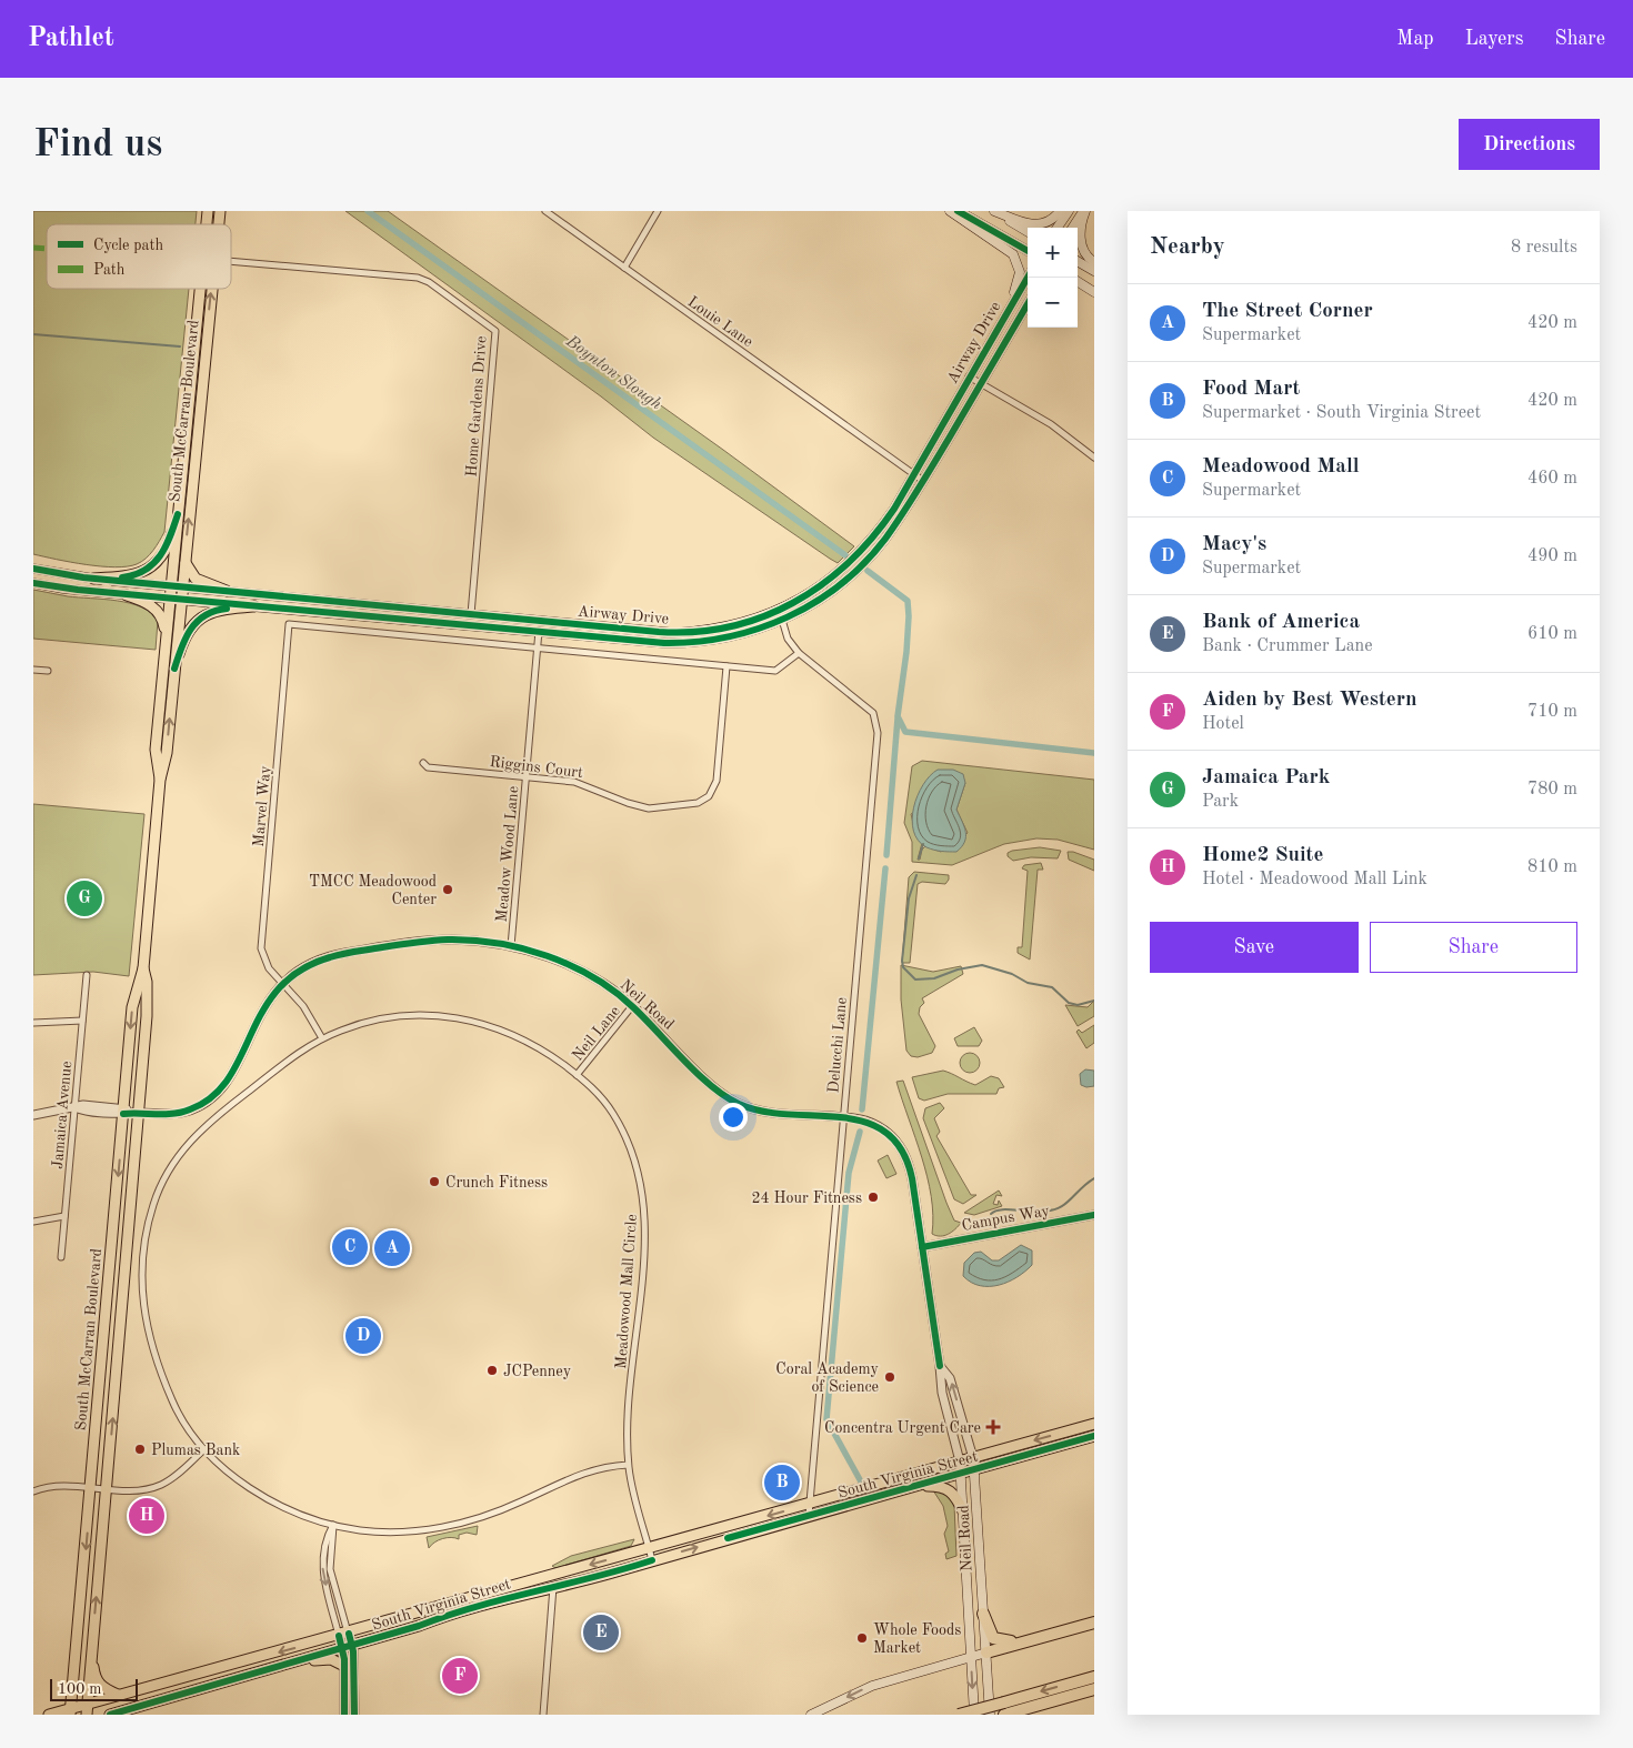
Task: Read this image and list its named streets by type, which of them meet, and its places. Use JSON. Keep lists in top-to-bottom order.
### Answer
{
  "streets": {
    "main road": [
      "Airway Drive",
      "South McCarran Boulevard",
      "Neil Road",
      "South Virginia Street"
    ],
    "street": [
      "Louie Lane",
      "Home Gardens Drive",
      "Riggins Court",
      "Marvel Way",
      "Meadow Wood Lane",
      "Neil Lane",
      "Delucchi Lane",
      "Jamaica Avenue",
      "Campus Way",
      "Meadowood Mall Circle"
    ]
  },
  "crossings": [
    ["Louie Lane", "Airway Drive"],
    ["Airway Drive", "Home Gardens Drive"],
    ["Airway Drive", "South McCarran Boulevard"],
    ["Airway Drive", "Meadow Wood Lane"],
    ["South McCarran Boulevard", "Neil Road"],
    ["South McCarran Boulevard", "South Virginia Street"],
    ["Riggins Court", "Meadow Wood Lane"],
    ["Marvel Way", "Meadow Wood Lane"],
    ["Marvel Way", "Neil Road"],
    ["Marvel Way", "Meadowood Mall Circle"],
    ["Meadow Wood Lane", "Neil Road"],
    ["Neil Road", "Neil Lane"],
    ["Neil Road", "Delucchi Lane"],
    ["Neil Road", "Jamaica Avenue"],
    ["Neil Road", "Campus Way"],
    ["Neil Road", "South Virginia Street"],
    ["Neil Lane", "Meadowood Mall Circle"],
    ["Delucchi Lane", "South Virginia Street"],
    ["Meadowood Mall Circle", "South Virginia Street"]
  ],
  "water": ["Boynton Slough"],
  "places": {
    "other": [
      "TMCC Meadowood Center",
      "Crunch Fitness",
      "24 Hour Fitness",
      "JCPenney",
      "Coral Academy of Science",
      "Plumas Bank",
      "Whole Foods Market"
    ],
    "health": ["Concentra Urgent Care"]
  },
  "legend": ["Cycle path", "Path"],
  "scale_bar": "100 m",
  "page": {
    "header": "Pathlet",
    "nav": ["Map", "Layers", "Share"],
    "buttons": [
      "Directions",
      ["Save", "Share"]
    ],
    "title": "Find us",
    "heading": ["Nearby", "8 results"],
    "map_buttons": ["+", "−"],
    "list": [
      {
        "mark": "A",
        "name": "The Street Corner",
        "note": "Supermarket",
        "value": "420 m"
      },
      {
        "mark": "B",
        "name": "Food Mart",
        "note": "Supermarket · South Virginia Street",
        "value": "420 m"
      },
      {
        "mark": "C",
        "name": "Meadowood Mall",
        "note": "Supermarket",
        "value": "460 m"
      },
      {
        "mark": "D",
        "name": "Macy's",
        "note": "Supermarket",
        "value": "490 m"
      },
      {
        "mark": "E",
        "name": "Bank of America",
        "note": "Bank · Crummer Lane",
        "value": "610 m"
      },
      {
        "mark": "F",
        "name": "Aiden by Best Western",
        "note": "Hotel",
        "value": "710 m"
      },
      {
        "mark": "G",
        "name": "Jamaica Park",
        "note": "Park",
        "value": "780 m"
      },
      {
        "mark": "H",
        "name": "Home2 Suite",
        "note": "Hotel · Meadowood Mall Link",
        "value": "810 m"
      }
    ],
    "pins": [
      "G",
      "C",
      "A",
      "D",
      "B",
      "H",
      "E",
      "F"
    ],
    "scale": "100 m"
  }
}
